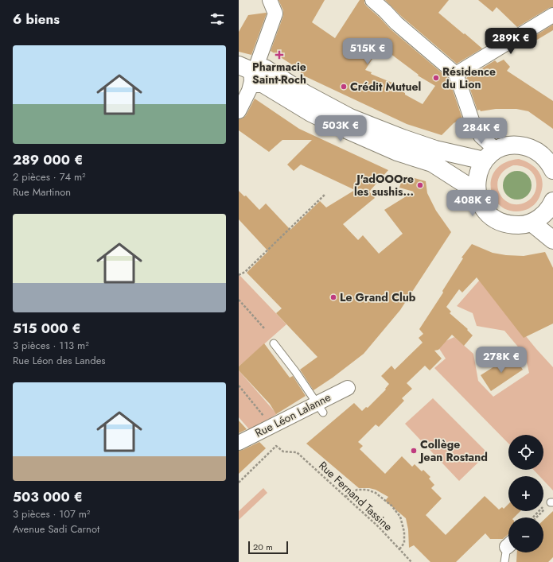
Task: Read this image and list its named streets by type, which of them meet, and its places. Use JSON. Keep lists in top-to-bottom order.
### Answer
{
  "streets": {
    "street": ["Rue Léon Lalanne"],
    "path": ["Rue Fernand Tassine"]
  },
  "places": {
    "health": ["Pharmacie Saint-Roch"],
    "other": [
      "Résidence du Lion",
      "Crédit Mutuel",
      "J'adOOOre les sushis...",
      "Le Grand Club",
      "Collège Jean Rostand"
    ]
  },
  "scale_bar": "20 m",
  "page": {
    "heading": "6 biens",
    "price": [
      "289K €",
      "515K €",
      "503K €",
      "284K €",
      "408K €",
      "278K €"
    ],
    "list": [
      {
        "name": "289 000 €",
        "note": "2 pièces · 74 m² · Rue Martinon"
      },
      {
        "name": "515 000 €",
        "note": "3 pièces · 113 m² · Rue Léon des Landes"
      },
      {
        "name": "503 000 €",
        "note": "3 pièces · 107 m² · Avenue Sadi Carnot"
      }
    ],
    "map_buttons": ["+", "−"],
    "scale": "20 m"
  }
}
